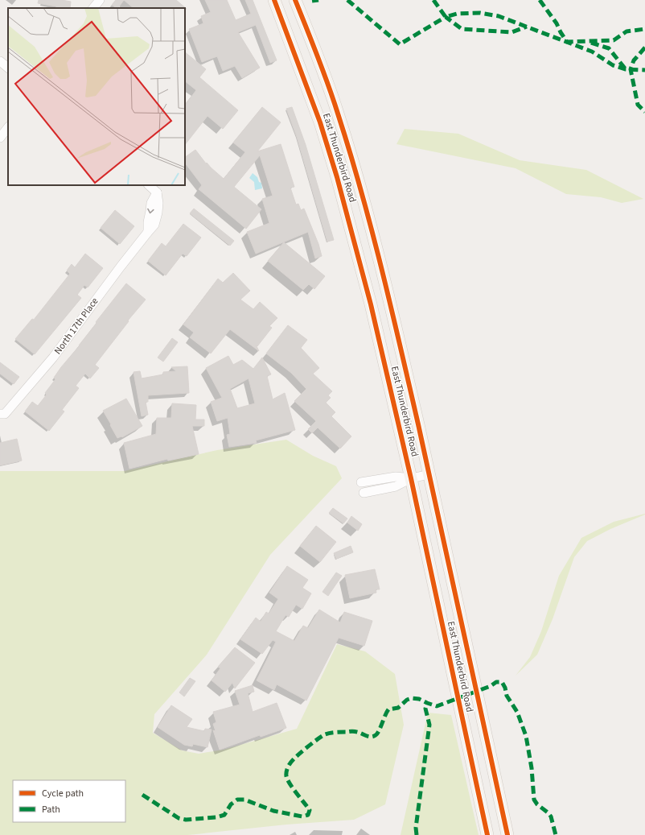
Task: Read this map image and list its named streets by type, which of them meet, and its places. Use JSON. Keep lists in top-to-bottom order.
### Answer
{
  "streets": {
    "main road": ["East Thunderbird Road"],
    "street": ["North 17th Place"]
  },
  "legend": ["Cycle path", "Path"]
}
